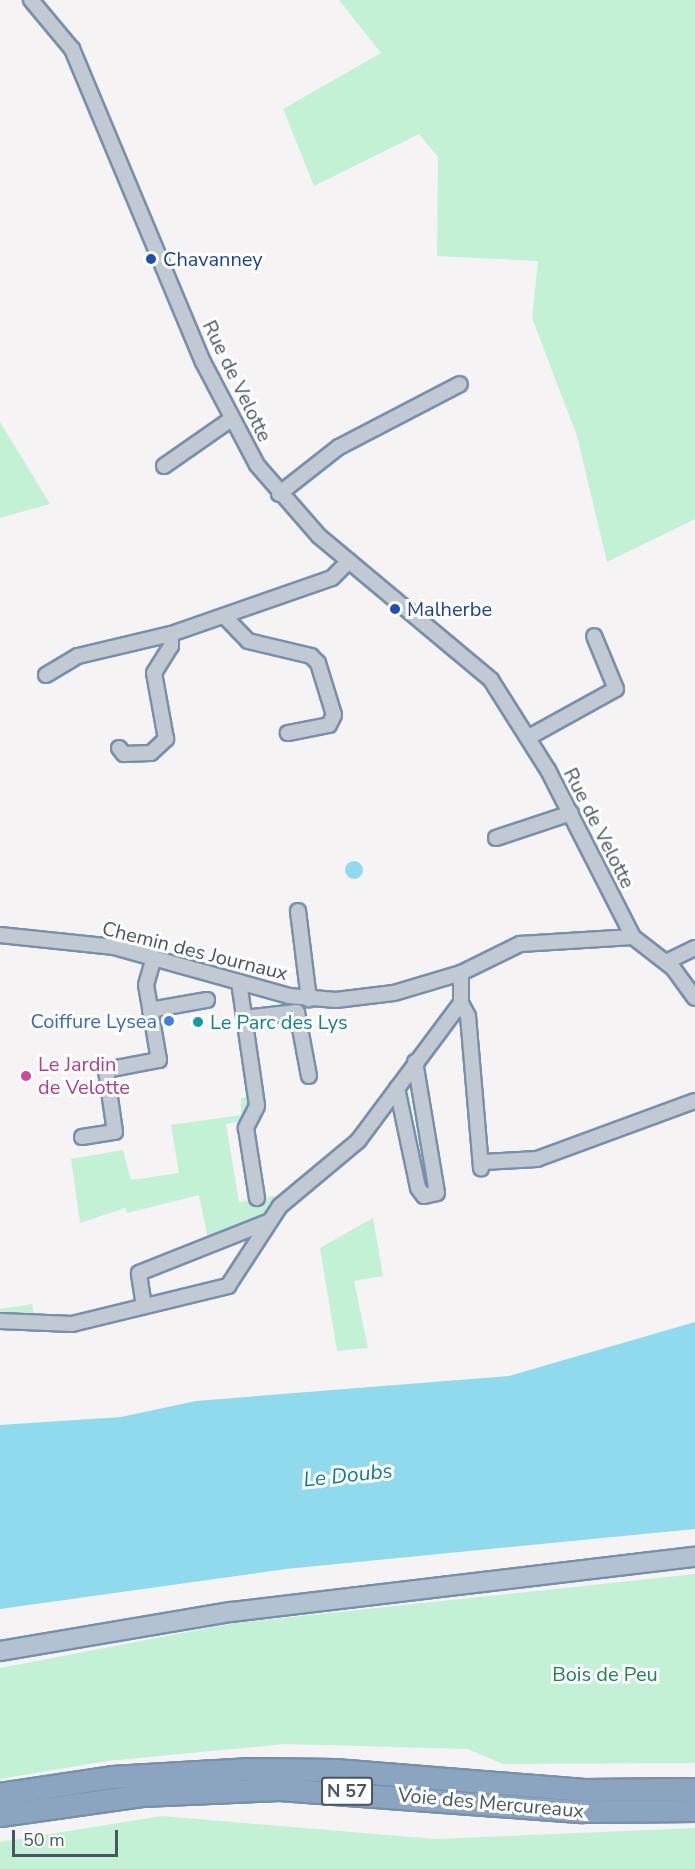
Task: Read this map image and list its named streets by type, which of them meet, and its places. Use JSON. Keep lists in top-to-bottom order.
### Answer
{
  "streets": {
    "highway": ["N 57", "Voie des Mercureaux"],
    "street": ["Rue de Velotte", "Chemin des Journaux"]
  },
  "crossings": [
    ["Rue de Velotte", "Chemin des Journaux"]
  ],
  "water": ["Le Doubs"],
  "parks": ["Bois de Peu"],
  "places": [
    "Chavanney",
    "Malherbe",
    "Coiffure Lysea",
    "Le Parc des Lys",
    "Le Jardin de Velotte"
  ],
  "scale_bar": "50 m"
}
